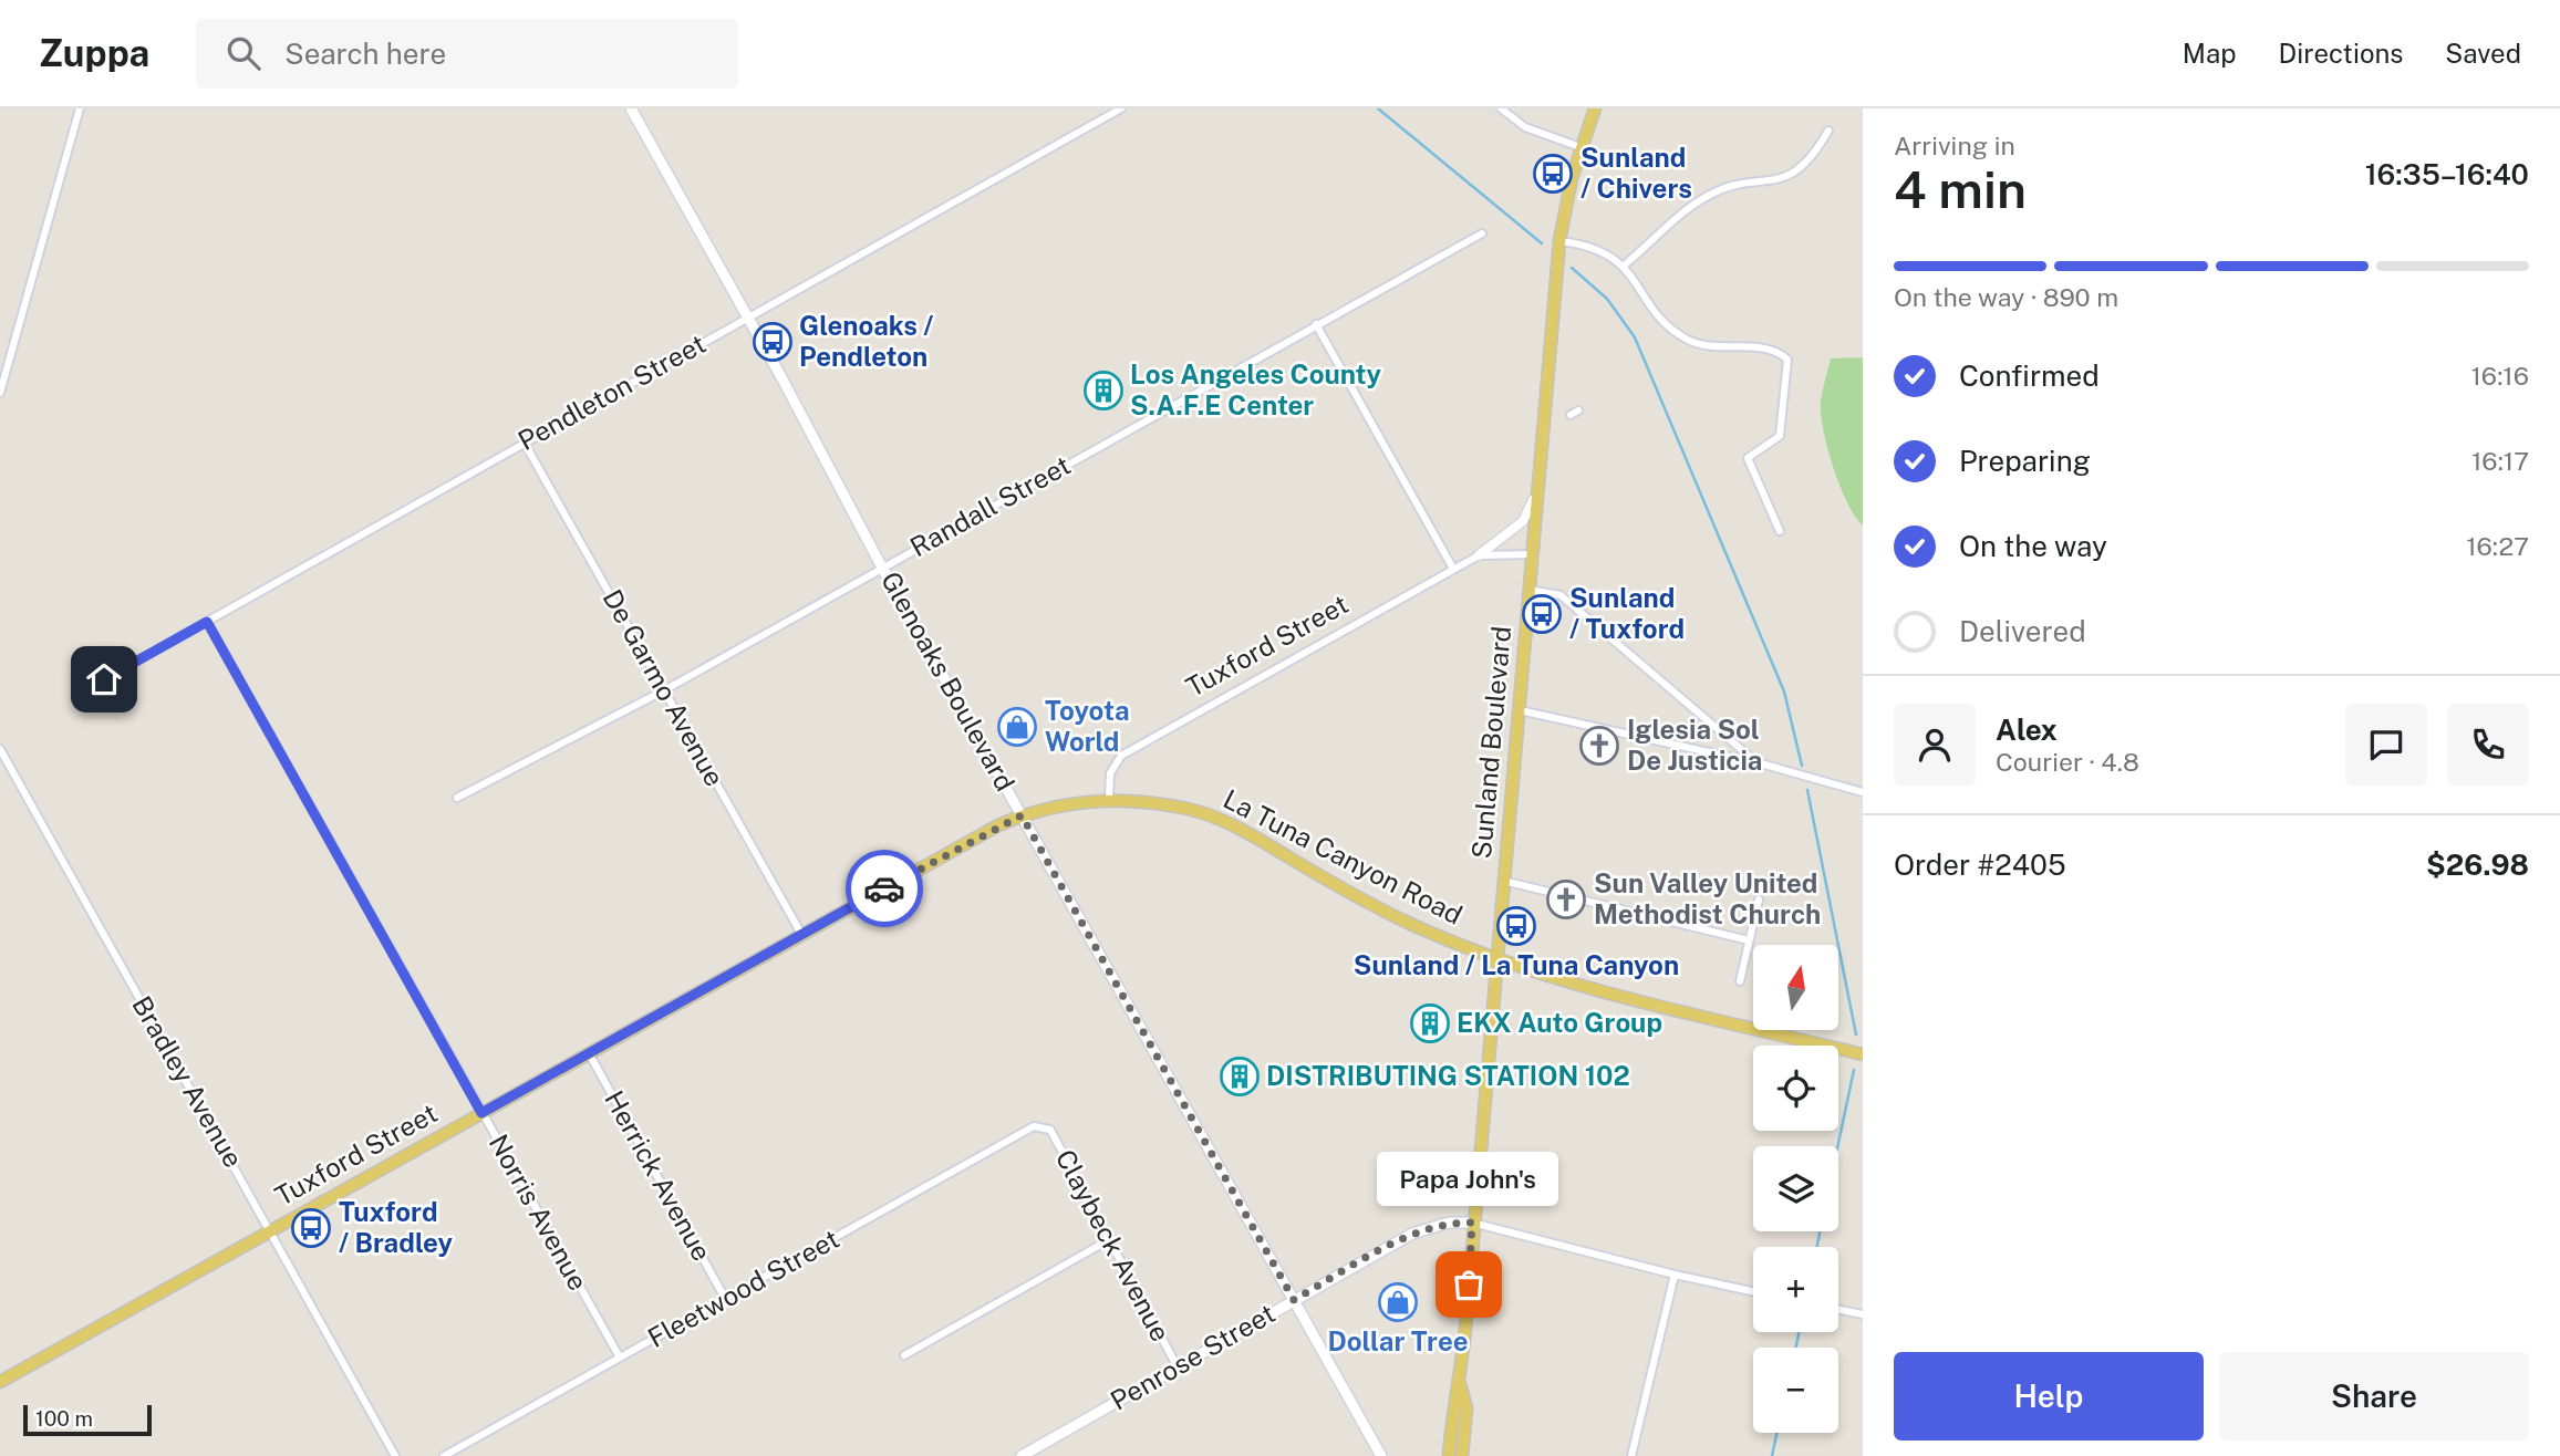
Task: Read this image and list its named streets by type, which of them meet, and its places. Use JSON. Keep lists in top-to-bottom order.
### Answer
{
  "streets": {
    "main road": [
      "Tuxford Street",
      "Glenoaks Boulevard",
      "Sunland Boulevard",
      "La Tuna Canyon Road",
      "Penrose Street"
    ],
    "street": [
      "Pendleton Street",
      "Randall Street",
      "De Garmo Avenue",
      "Bradley Avenue",
      "Herrick Avenue",
      "Norris Avenue",
      "Claybeck Avenue",
      "Fleetwood Street"
    ]
  },
  "crossings": [
    ["Pendleton Street", "Glenoaks Boulevard"],
    ["Pendleton Street", "De Garmo Avenue"],
    ["Pendleton Street", "Norris Avenue"],
    ["Randall Street", "Glenoaks Boulevard"],
    ["Randall Street", "De Garmo Avenue"],
    ["Tuxford Street", "Glenoaks Boulevard"],
    ["Tuxford Street", "De Garmo Avenue"],
    ["Tuxford Street", "Sunland Boulevard"],
    ["Tuxford Street", "La Tuna Canyon Road"],
    ["Tuxford Street", "Bradley Avenue"],
    ["Tuxford Street", "Herrick Avenue"],
    ["Tuxford Street", "Norris Avenue"],
    ["Glenoaks Boulevard", "La Tuna Canyon Road"],
    ["Glenoaks Boulevard", "Penrose Street"],
    ["Sunland Boulevard", "La Tuna Canyon Road"],
    ["Sunland Boulevard", "Penrose Street"],
    ["Herrick Avenue", "Fleetwood Street"],
    ["Norris Avenue", "Fleetwood Street"],
    ["Claybeck Avenue", "Fleetwood Street"],
    ["Claybeck Avenue", "Penrose Street"]
  ],
  "places": {
    "bus stop": [
      "Sunland / Chivers",
      "Glenoaks / Pendleton",
      "Sunland / Tuxford",
      "Sunland / La Tuna Canyon",
      "Tuxford / Bradley"
    ],
    "building": ["Los Angeles County S.A.F.E Center", "EKX Auto Group", "DISTRIBUTING STATION 102"],
    "shop": ["Toyota World", "Dollar Tree"],
    "church": ["Iglesia Sol De Justicia", "Sun Valley United Methodist Church"],
    "other": ["Papa John's"]
  },
  "scale_bar": "100 m",
  "north": "top",
  "page": {
    "header": "Zuppa",
    "search": "Search here",
    "nav": ["Map", "Directions", "Saved"],
    "heading": ["4 min", "Arriving in", "16:35–16:40"],
    "panel": [
      "Alex",
      "Courier · 4.8",
      "Order #2405",
      "$26.98"
    ],
    "bar": "On the way · 890 m",
    "list": [
      ["Confirmed", "16:16"],
      ["Preparing", "16:17"],
      ["On the way", "16:27"],
      "Delivered"
    ],
    "map_buttons": ["+", "−"],
    "bubble": "Papa John's",
    "buttons": ["Help", "Share"],
    "scale": "100 m"
  }
}
